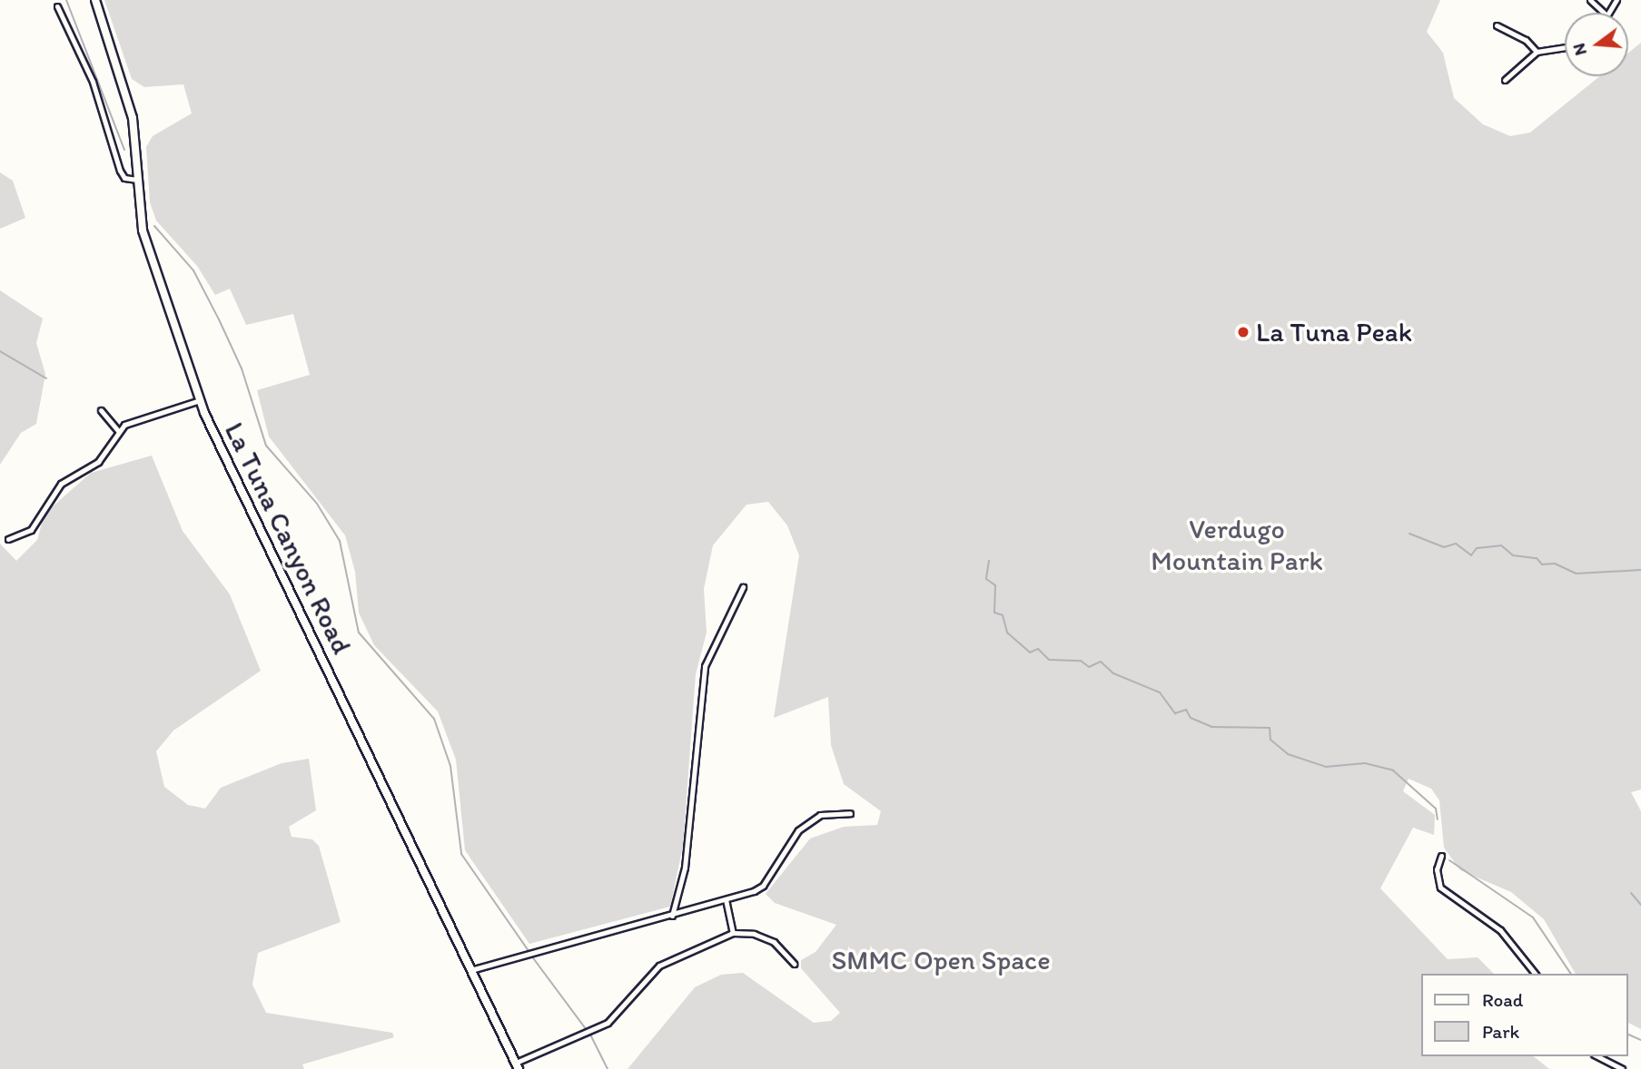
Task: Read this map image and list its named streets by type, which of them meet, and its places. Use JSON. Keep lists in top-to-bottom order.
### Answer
{
  "streets": {
    "main road": ["La Tuna Canyon Road"]
  },
  "parks": ["Verdugo Mountain Park", "SMMC Open Space"],
  "places": ["La Tuna Peak"],
  "legend": ["Road", "Park"],
  "north": "left"
}
